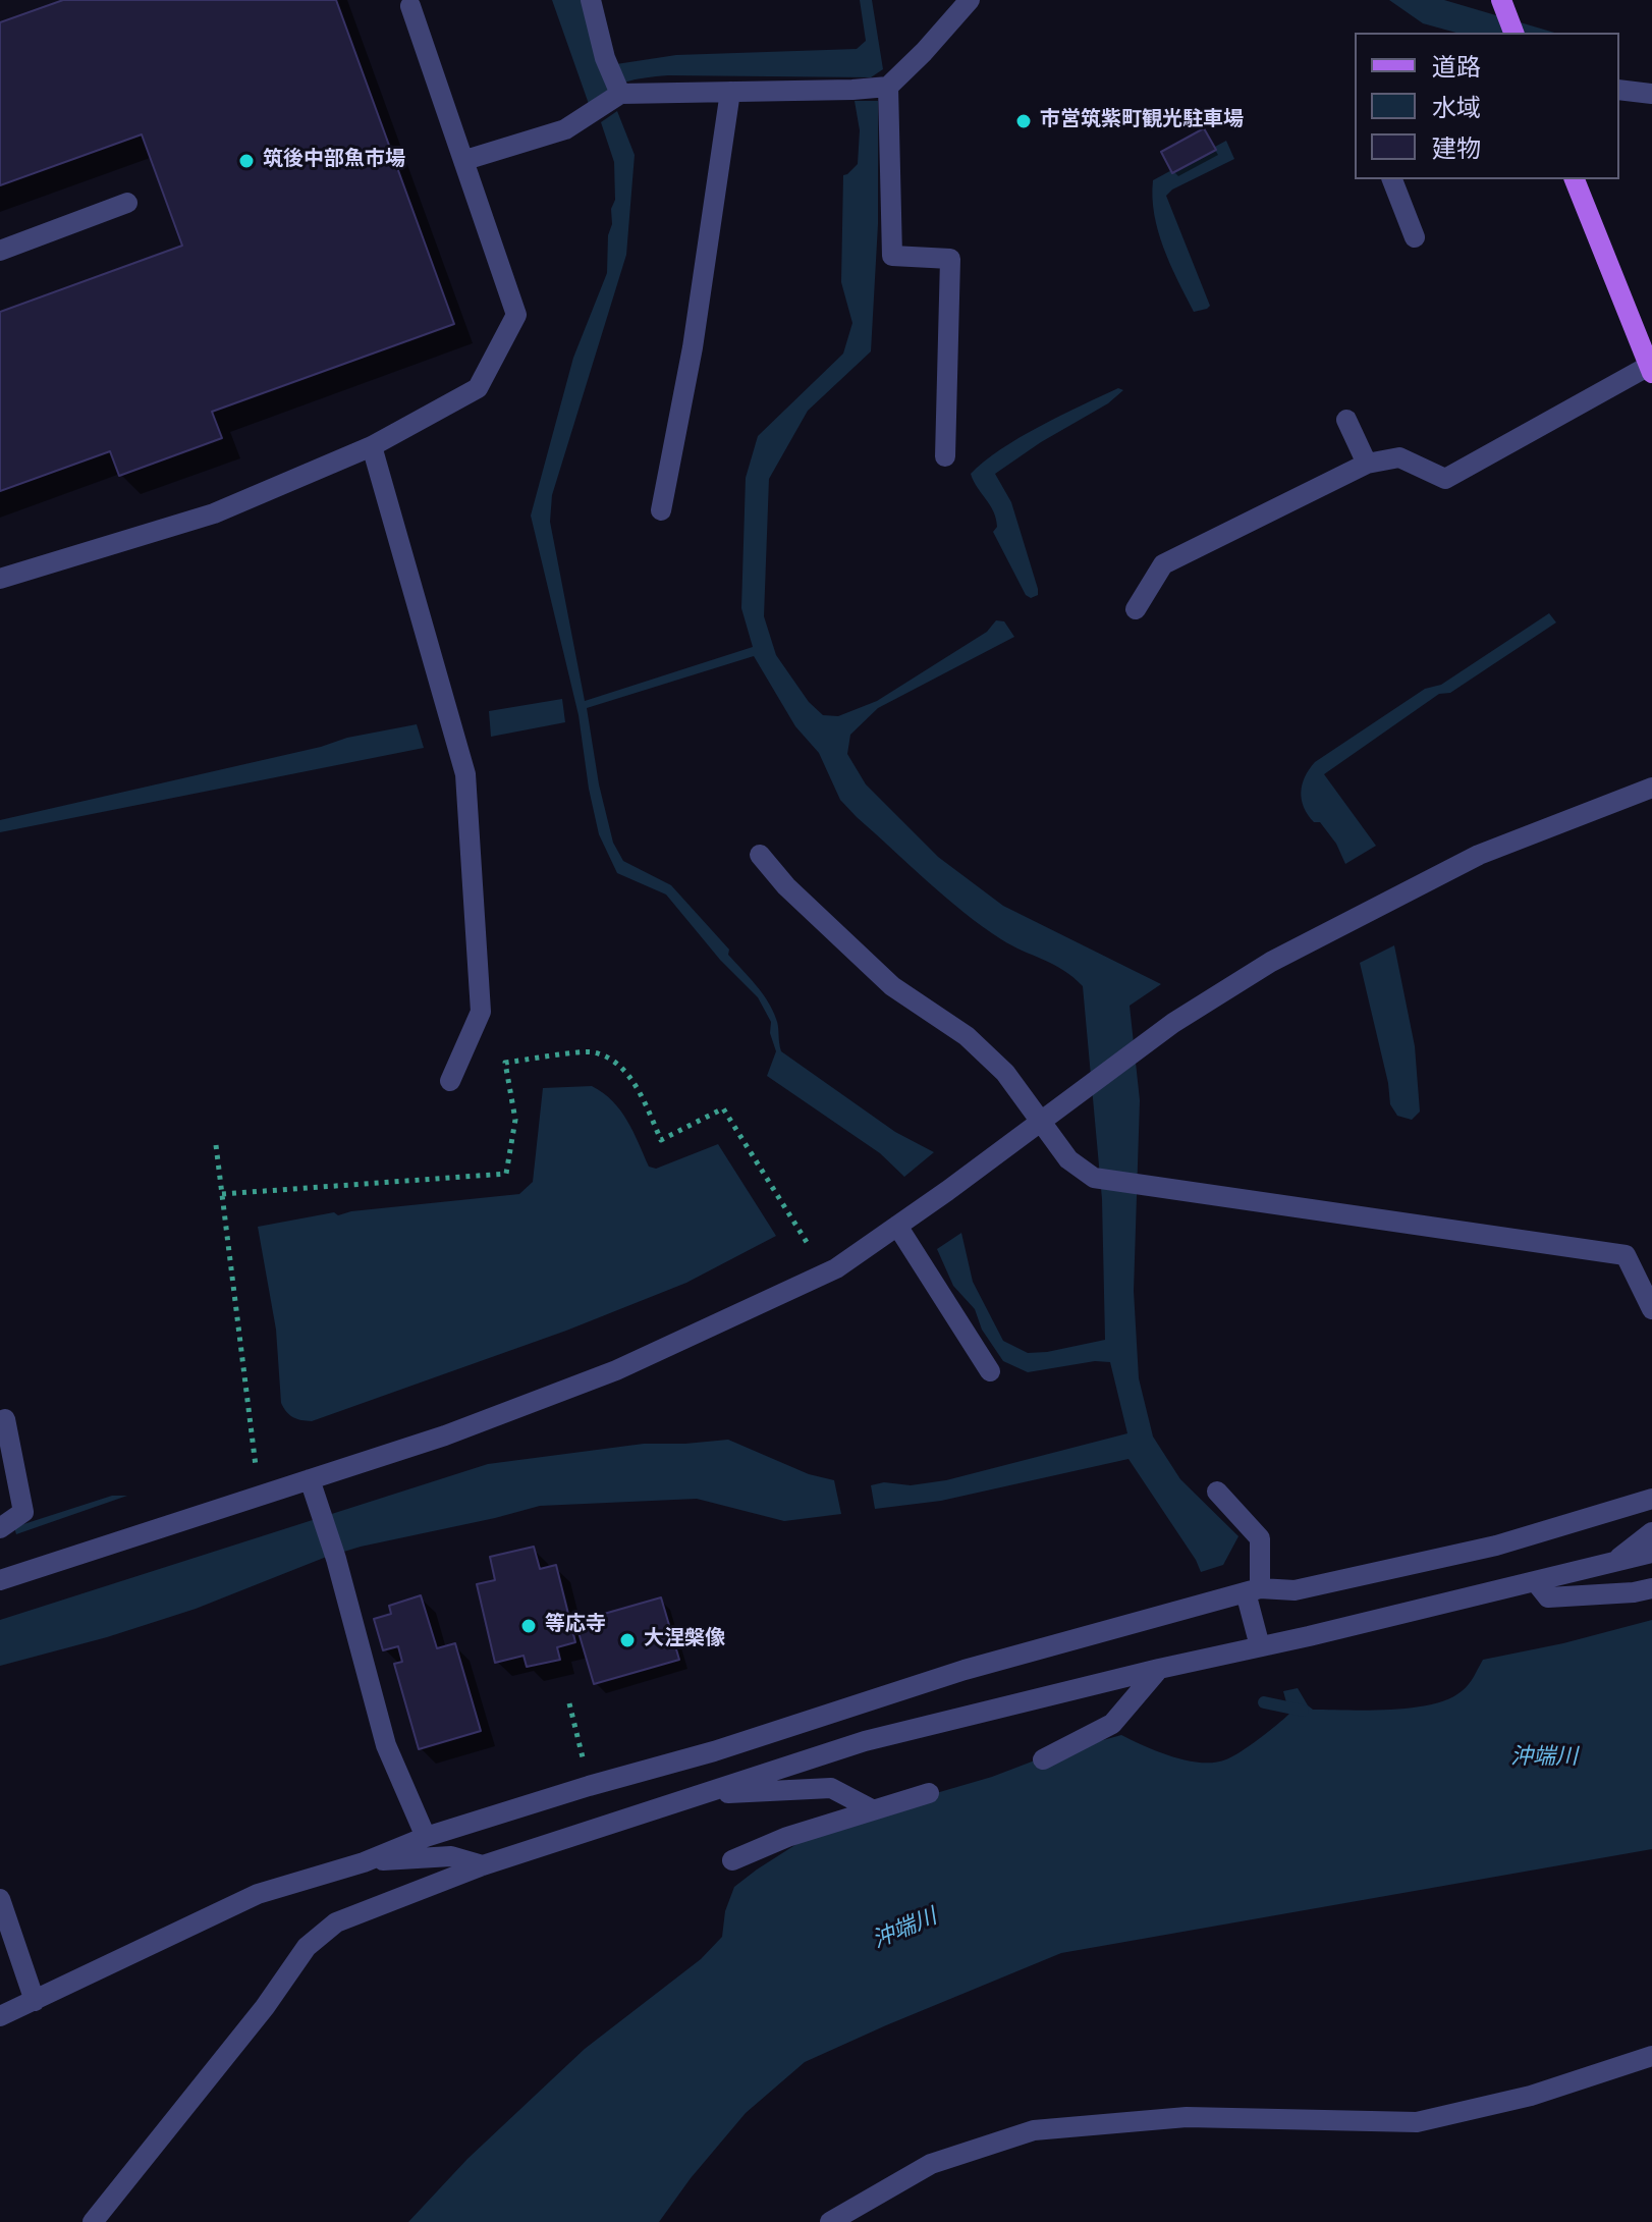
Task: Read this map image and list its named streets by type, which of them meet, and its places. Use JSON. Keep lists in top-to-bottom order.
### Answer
{
  "water": ["沖端川"],
  "places": [
    "市営筑紫町観光駐車場",
    "筑後中部魚市場",
    "等応寺",
    "大涅槃像"
  ],
  "legend": ["道路", "水域", "建物"]
}
